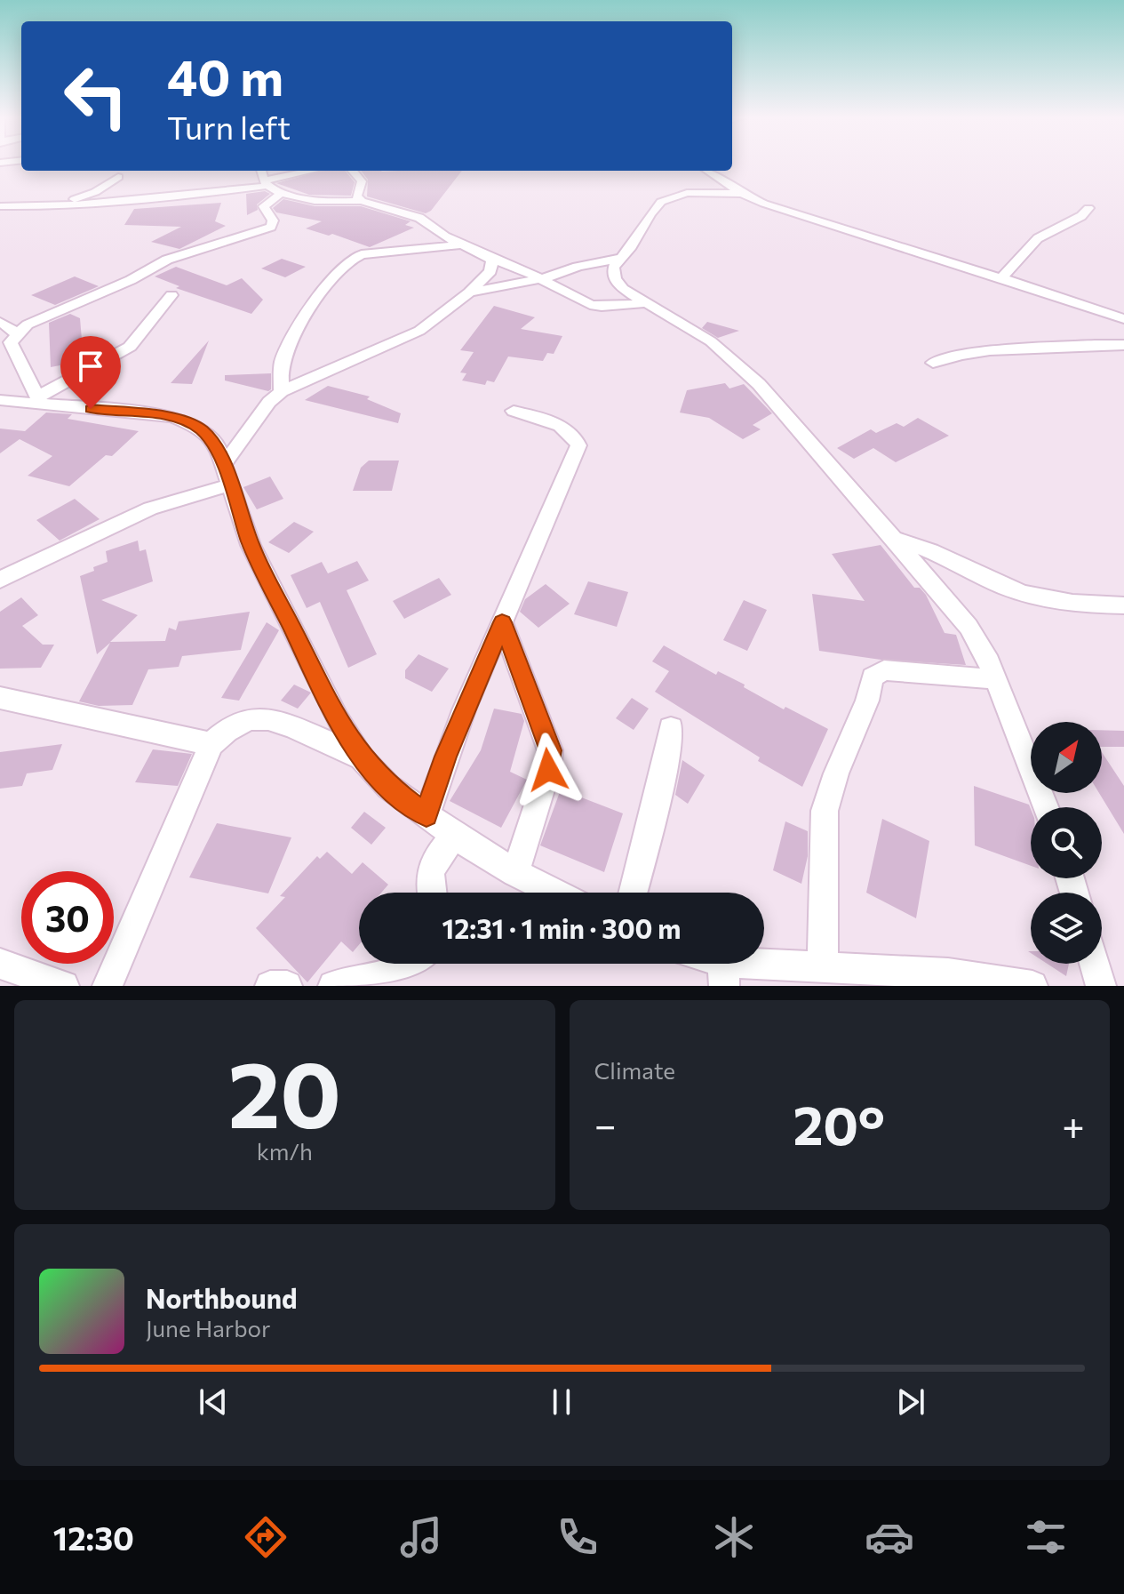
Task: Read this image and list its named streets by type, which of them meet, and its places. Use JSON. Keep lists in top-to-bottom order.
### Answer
{
  "north": "top right",
  "page": {
    "turn": ["40 m", "Turn left"],
    "limit": "30",
    "trip": "12:31 · 1 min · 300 m",
    "tile": [
      ["20", "km/h"],
      "Climate"
    ],
    "heat": ["−", "20°", "+"],
    "song": ["Northbound", "June Harbor"],
    "tabs": "12:30"
  }
}
